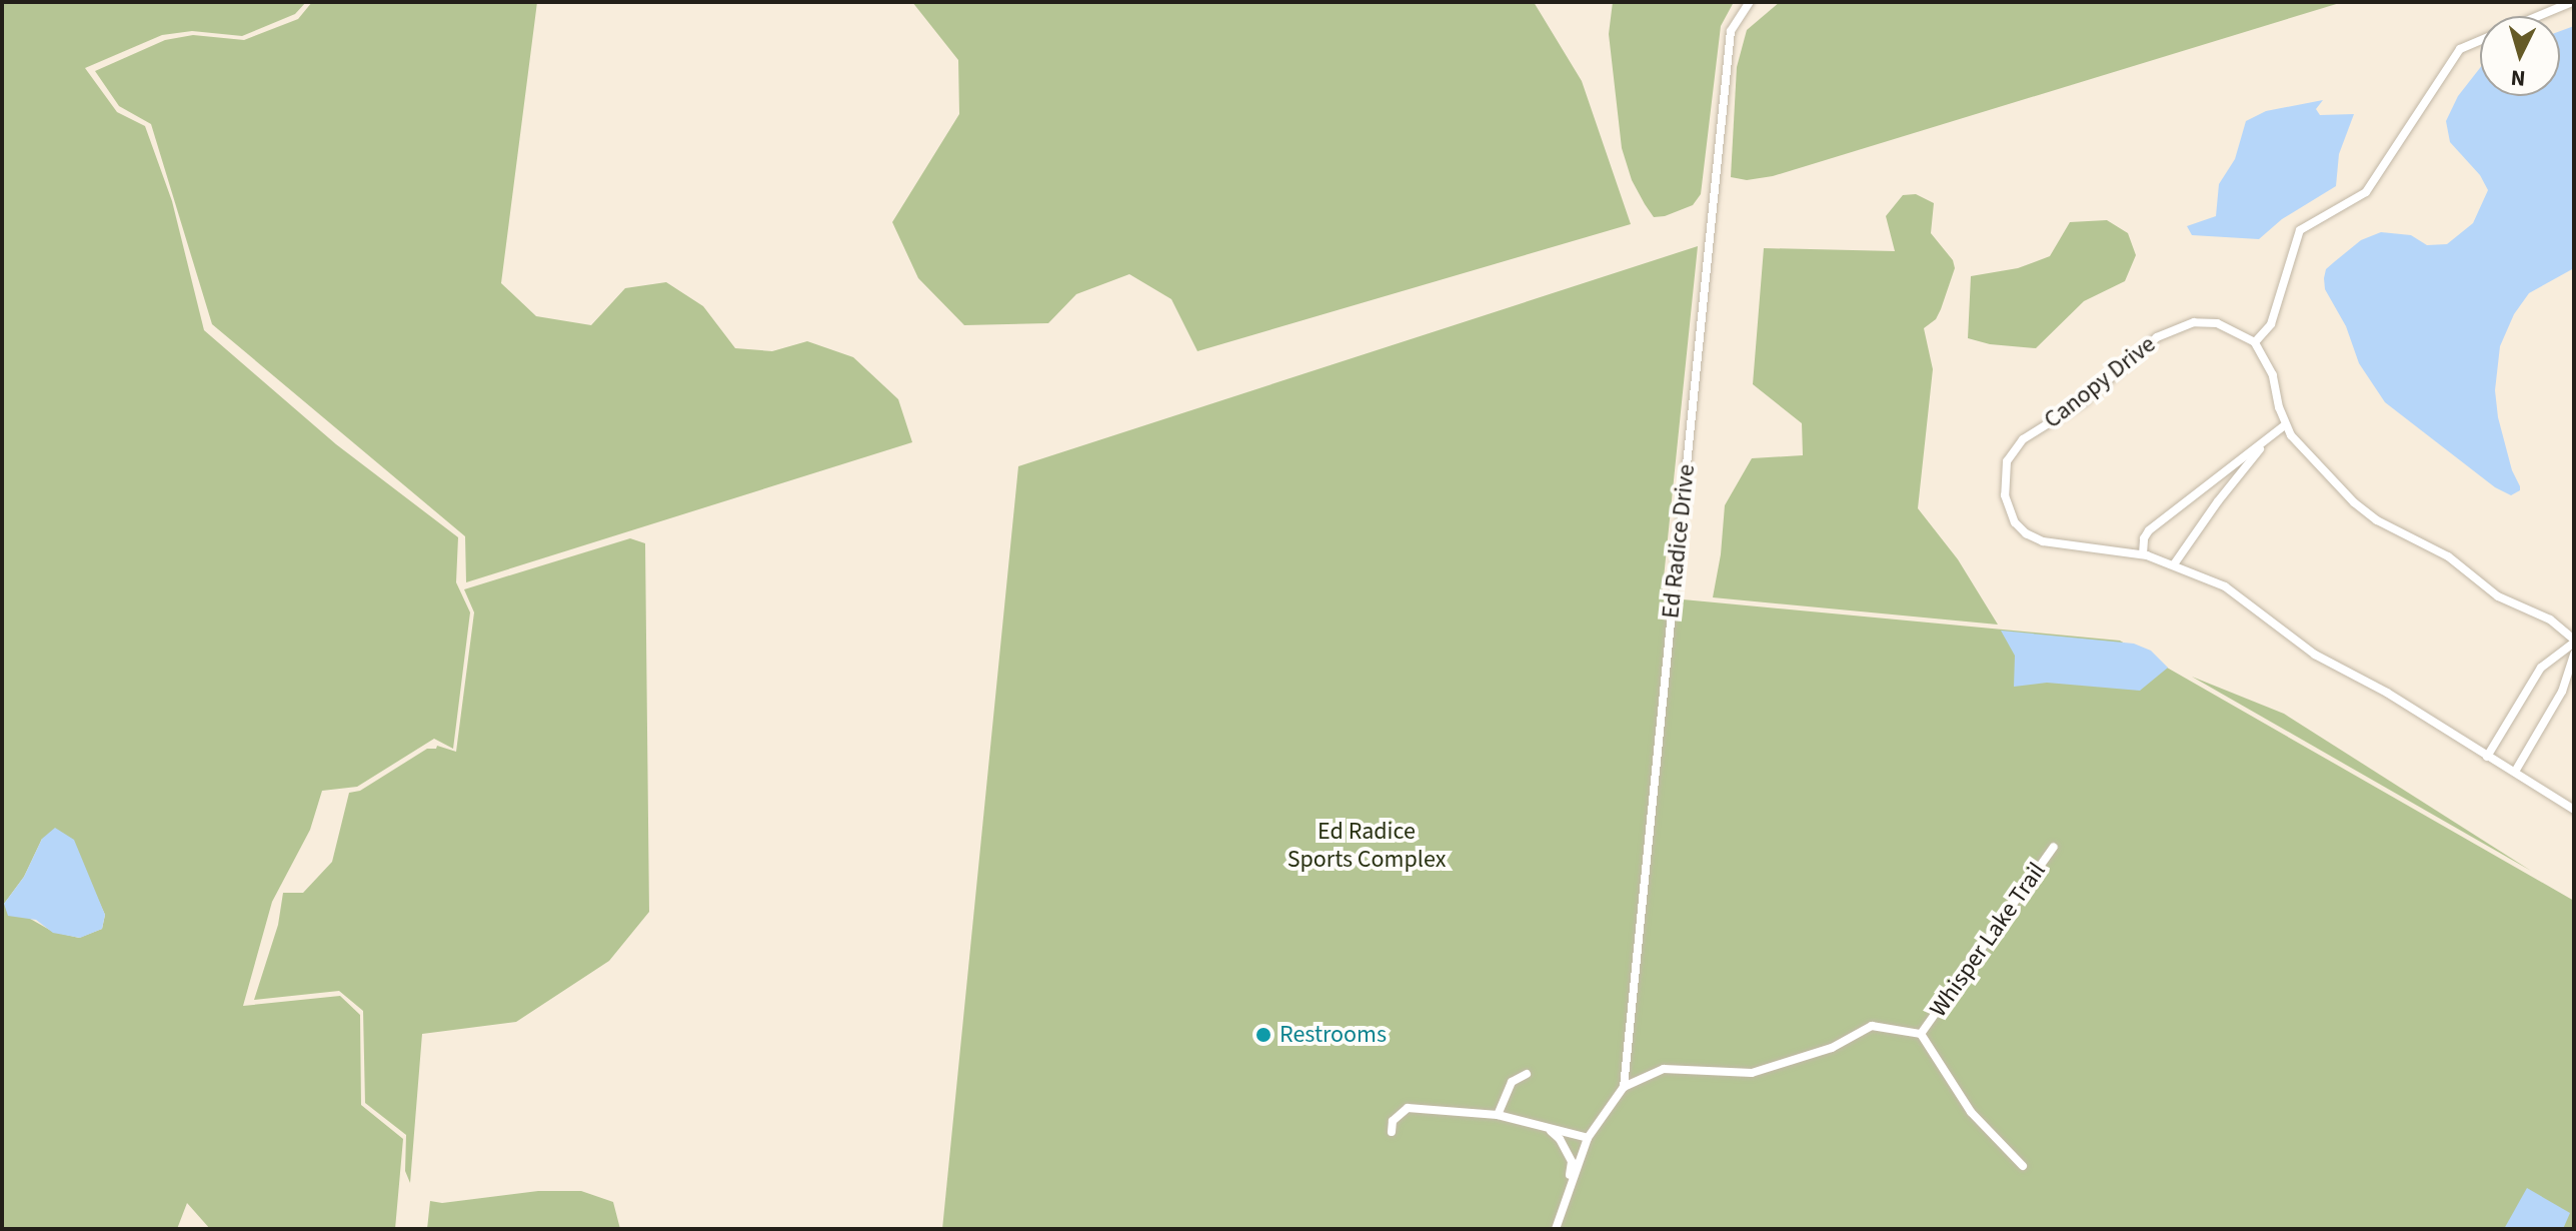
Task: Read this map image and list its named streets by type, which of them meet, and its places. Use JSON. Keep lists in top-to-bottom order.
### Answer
{
  "streets": {
    "street": ["Canopy Drive", "Ed Radice Drive", "Whisper Lake Trail"]
  },
  "parks": ["Ed Radice Sports Complex"],
  "places": ["Restrooms"],
  "north": "bottom"
}
